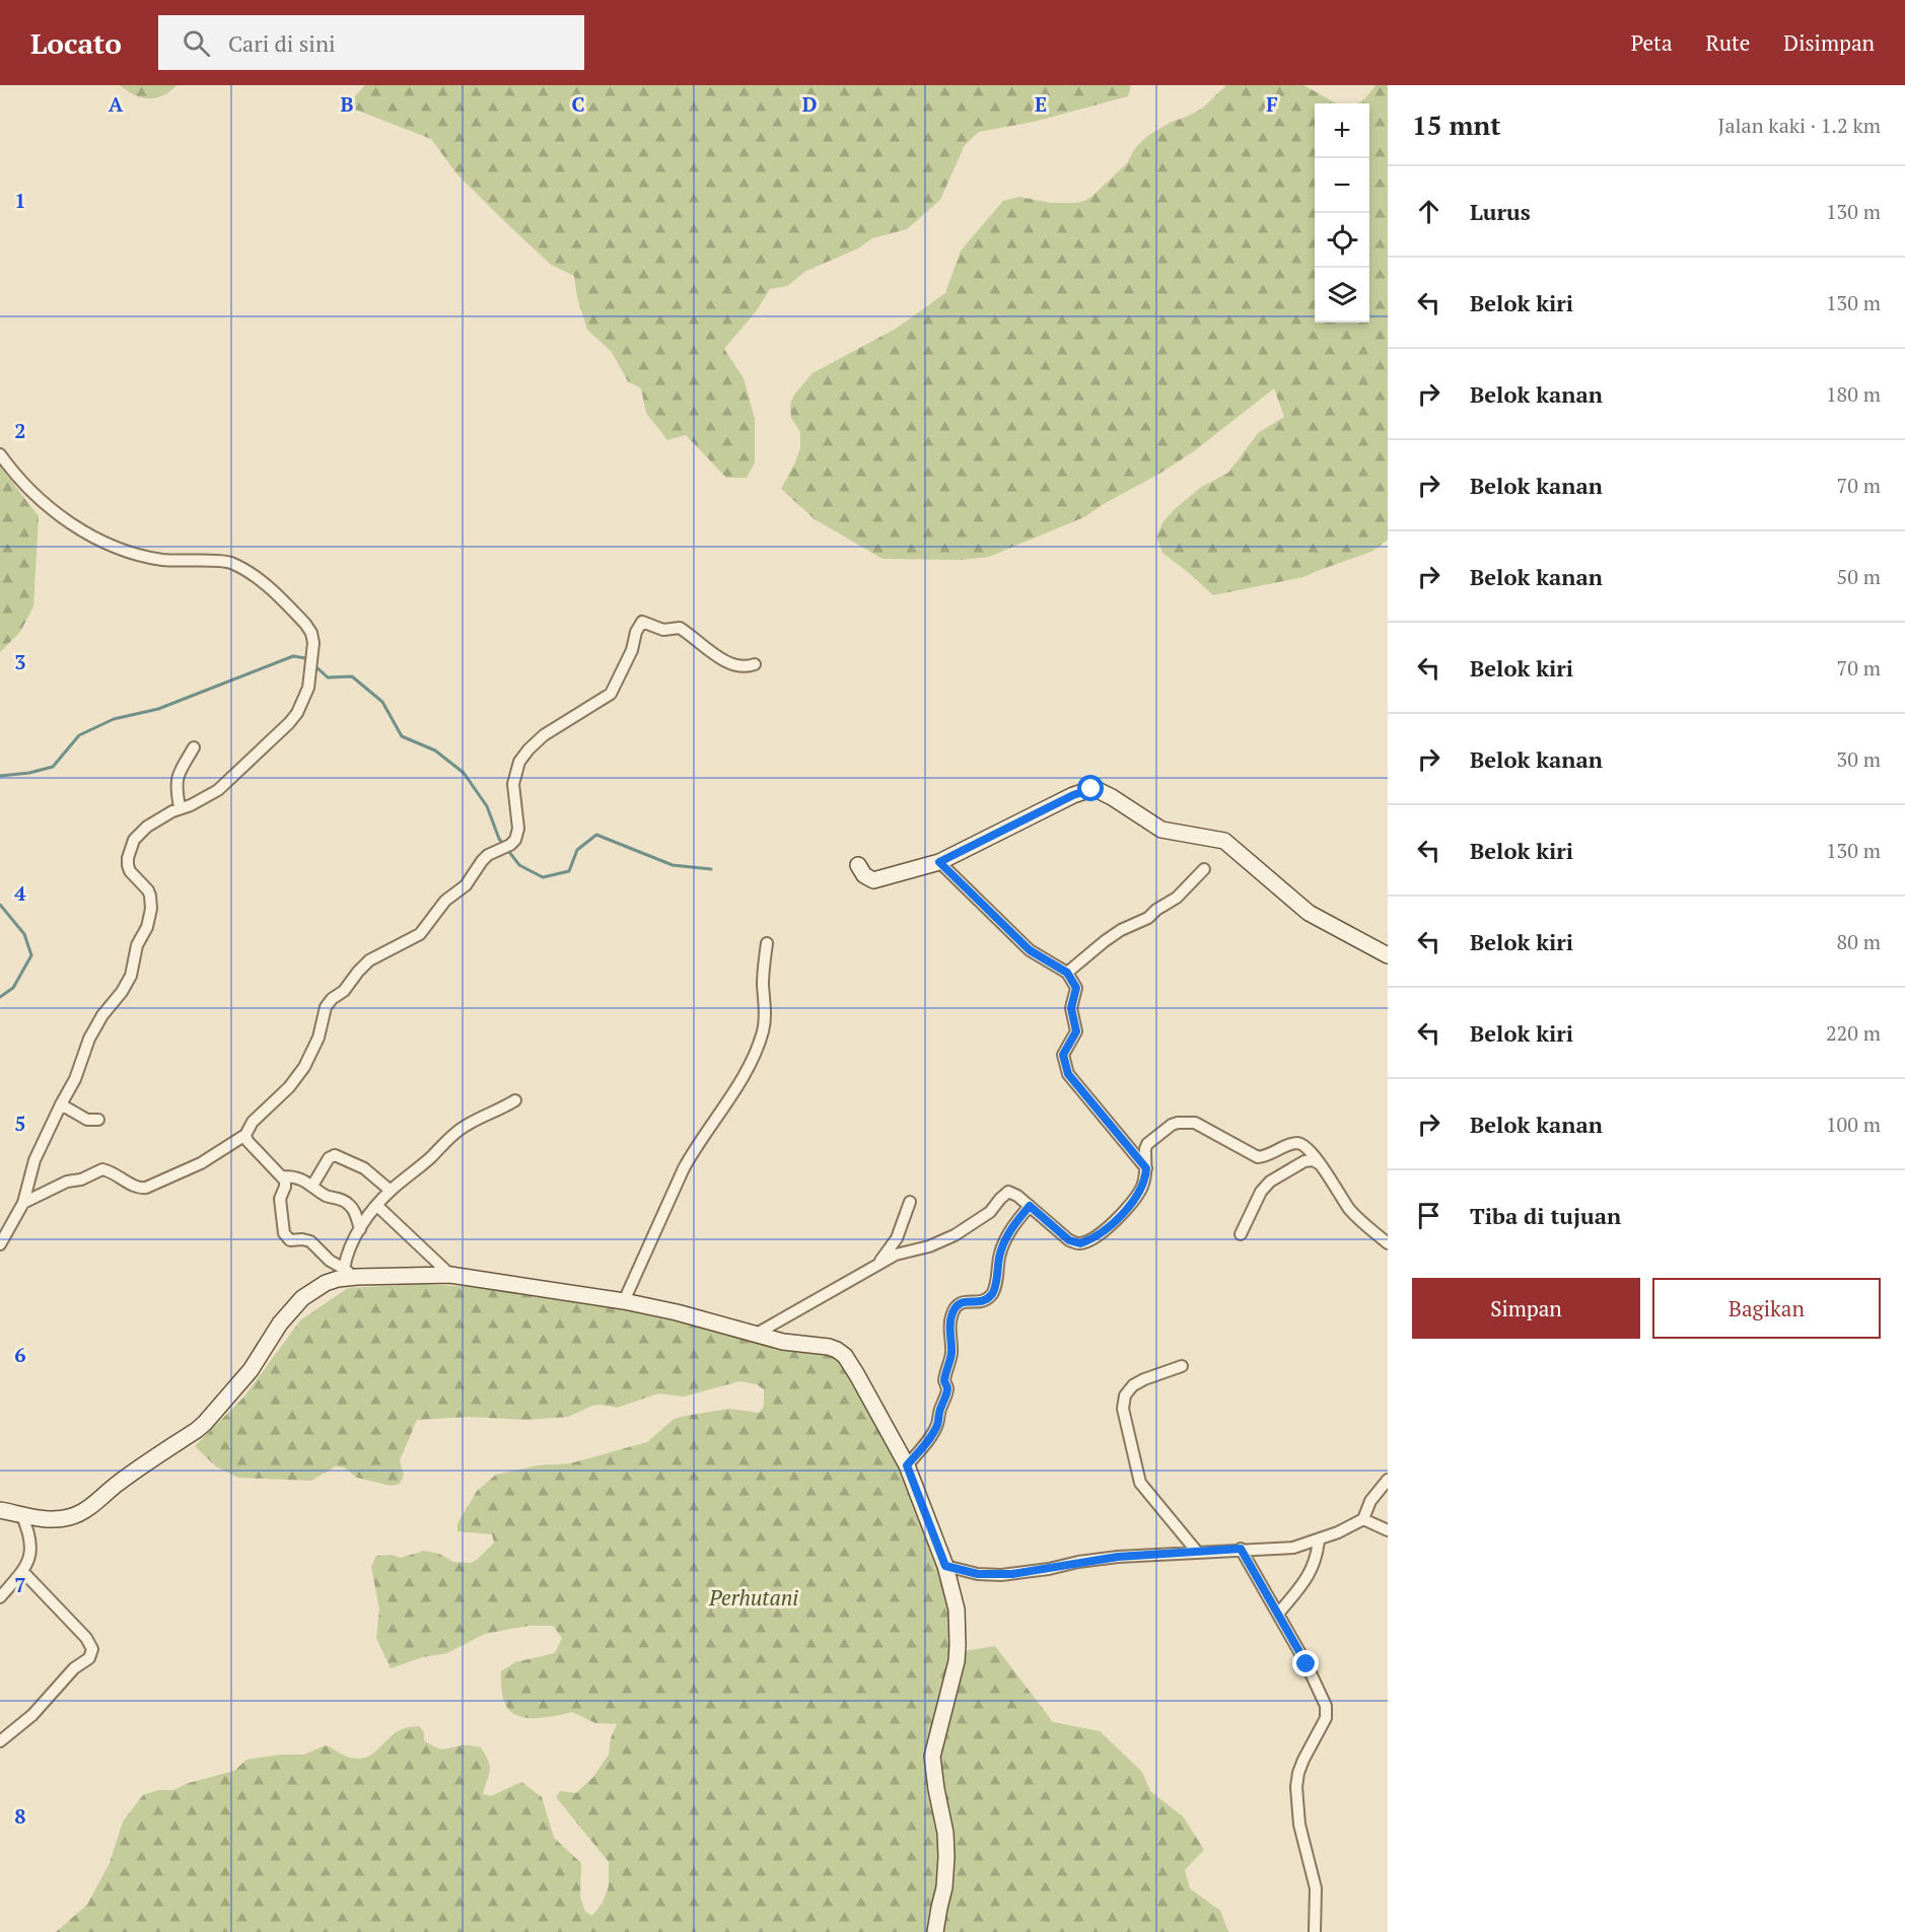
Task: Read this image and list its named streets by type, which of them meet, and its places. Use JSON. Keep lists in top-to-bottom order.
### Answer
{
  "parks": ["Perhutani"],
  "page": {
    "header": "Locato",
    "search": "Cari di sini",
    "nav": ["Peta", "Rute", "Disimpan"],
    "heading": ["15 mnt", "Jalan kaki · 1.2 km"],
    "map_buttons": ["+", "−"],
    "list": [
      ["Lurus", "130 m"],
      ["Belok kiri", "130 m"],
      ["Belok kanan", "180 m"],
      ["Belok kanan", "70 m"],
      ["Belok kanan", "50 m"],
      ["Belok kiri", "70 m"],
      ["Belok kanan", "30 m"],
      ["Belok kiri", "130 m"],
      ["Belok kiri", "80 m"],
      ["Belok kiri", "220 m"],
      ["Belok kanan", "100 m"],
      "Tiba di tujuan"
    ],
    "buttons": ["Simpan", "Bagikan"]
  },
  "grid": {
    "columns": [
      "A",
      "B",
      "C",
      "D",
      "E",
      "F"
    ],
    "rows": [
      "1",
      "2",
      "3",
      "4",
      "5",
      "6",
      "7",
      "8"
    ]
  }
}
